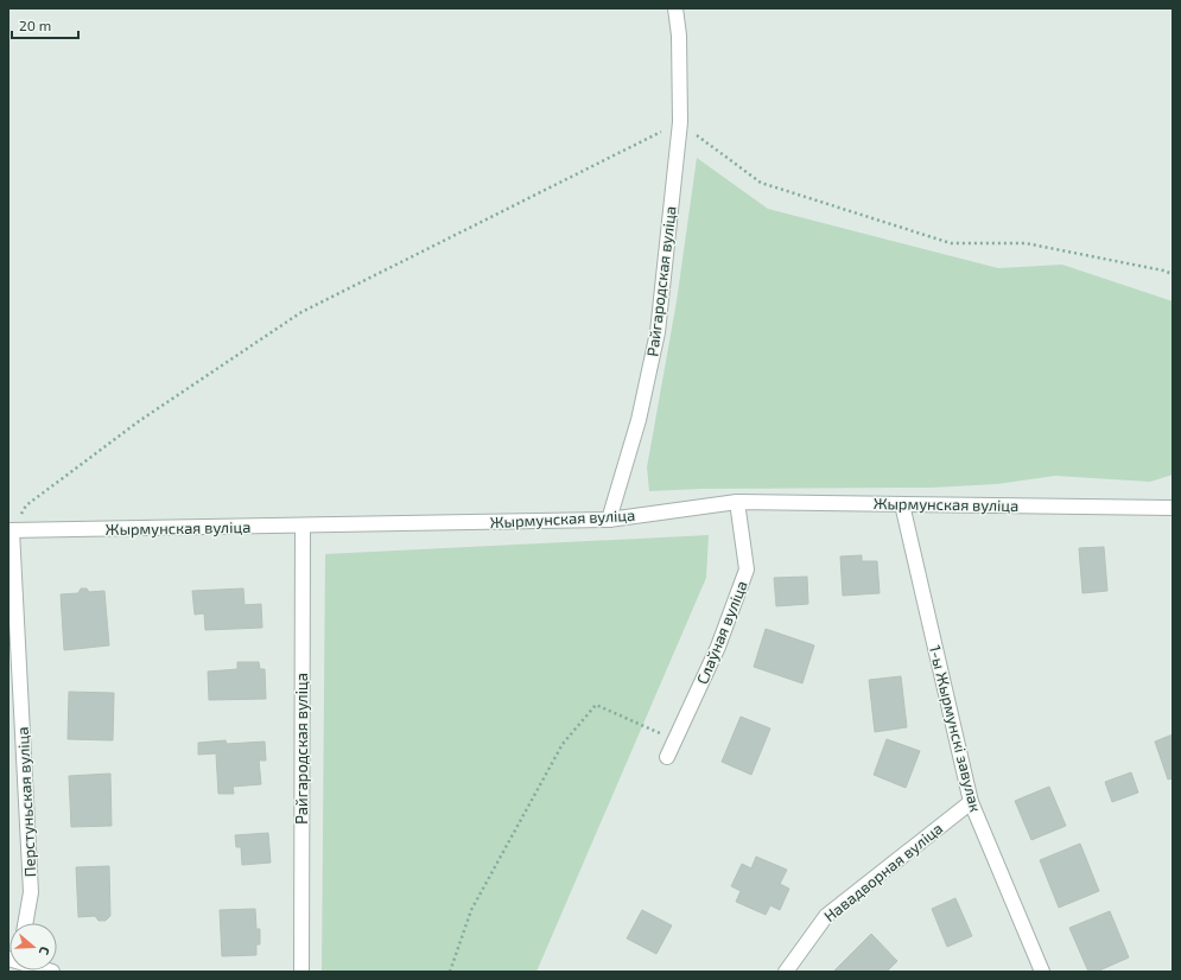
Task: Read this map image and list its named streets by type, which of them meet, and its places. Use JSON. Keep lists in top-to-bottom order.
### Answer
{
  "streets": {
    "street": [
      "Райгародская вуліца",
      "Жырмунская вуліца",
      "Слаўная вуліца",
      "1-ы Жырмунскі завулак",
      "Перстуньская вуліца",
      "Навадворная вуліца"
    ]
  },
  "crossings": [
    ["Райгародская вуліца", "Жырмунская вуліца"],
    ["Жырмунская вуліца", "Слаўная вуліца"],
    ["Жырмунская вуліца", "1-ы Жырмунскі завулак"],
    ["Жырмунская вуліца", "Перстуньская вуліца"],
    ["1-ы Жырмунскі завулак", "Навадворная вуліца"]
  ],
  "scale_bar": "20 m",
  "north": "right"
}
